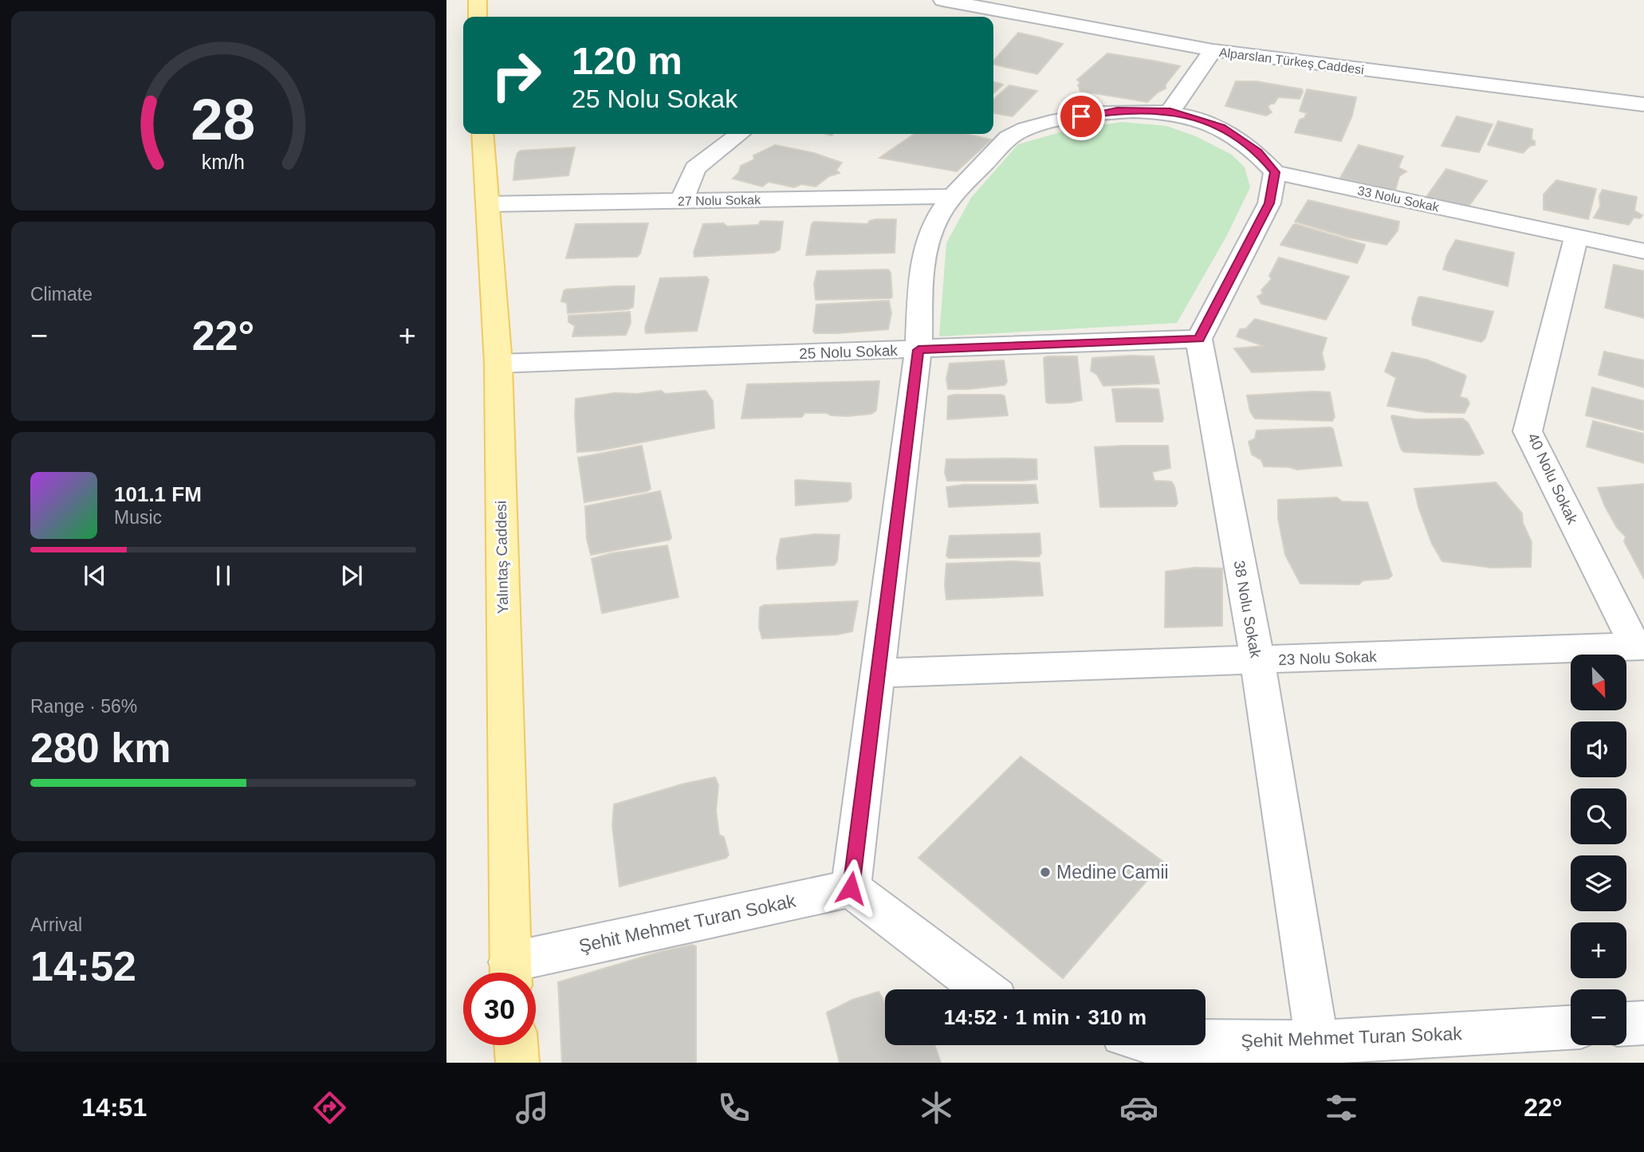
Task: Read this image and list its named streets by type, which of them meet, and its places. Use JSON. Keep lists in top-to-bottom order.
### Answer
{
  "streets": {
    "main road": ["Yalıntaş Caddesi"],
    "street": [
      "Alparslan Türkeş Caddesi",
      "33 Nolu Sokak",
      "27 Nolu Sokak",
      "25 Nolu Sokak",
      "40 Nolu Sokak",
      "38 Nolu Sokak",
      "23 Nolu Sokak",
      "Şehit Mehmet Turan Sokak"
    ]
  },
  "crossings": [
    ["33 Nolu Sokak", "40 Nolu Sokak"],
    ["27 Nolu Sokak", "Yalıntaş Caddesi"],
    ["25 Nolu Sokak", "Yalıntaş Caddesi"],
    ["25 Nolu Sokak", "38 Nolu Sokak"],
    ["40 Nolu Sokak", "23 Nolu Sokak"],
    ["38 Nolu Sokak", "23 Nolu Sokak"],
    ["38 Nolu Sokak", "Şehit Mehmet Turan Sokak"]
  ],
  "places": ["Medine Camii"],
  "north": "bottom right",
  "page": {
    "turn": ["120 m", "25 Nolu Sokak"],
    "tile": [
      "Climate",
      ["Range · 56%", "280 km"],
      ["Arrival", "14:52"]
    ],
    "heat": ["−", "22°", "+"],
    "song": ["101.1 FM", "Music"],
    "map_buttons": ["+", "−"],
    "limit": "30",
    "trip": "14:52 · 1 min · 310 m",
    "tabs": ["14:51", "22°"],
    "gauge": ["28", "km/h"]
  }
}
